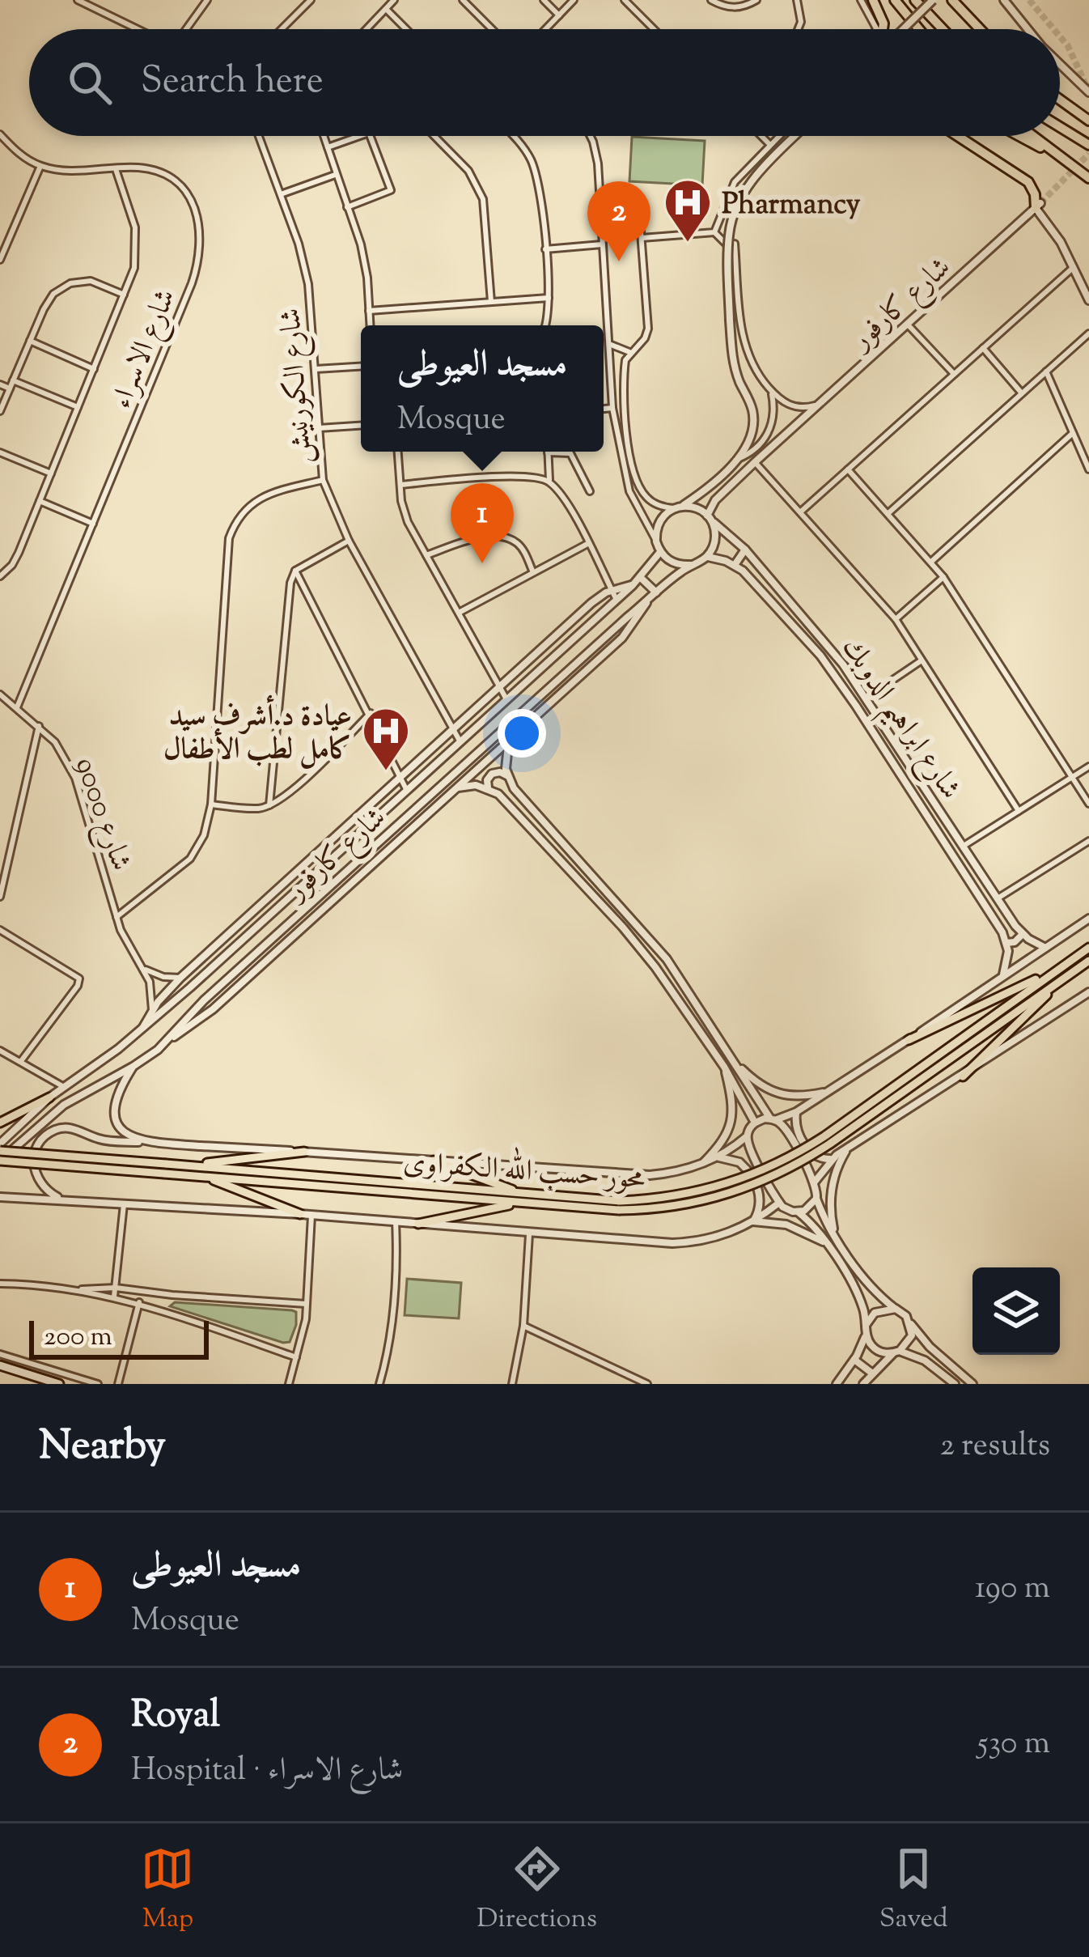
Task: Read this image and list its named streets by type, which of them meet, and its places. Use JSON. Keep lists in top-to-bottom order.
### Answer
{
  "streets": {
    "main road": ["محور حسب الله الكفراوى"],
    "street": [
      "شارع كارفور",
      "شارع الاسراء",
      "شارع الكورنيش",
      "شارع ابراهيم الدوبك",
      "شارع 9000"
    ]
  },
  "crossings": [
    ["شارع كارفور", "شارع الكورنيش"],
    ["شارع كارفور", "شارع ابراهيم الدوبك"],
    ["شارع كارفور", "محور حسب الله الكفراوى"],
    ["شارع الاسراء", "شارع 9000"]
  ],
  "places": {
    "hospital": ["Pharmancy", "عيادة د.أشرف سيد كامل لطب الأطفال"]
  },
  "scale_bar": "200 m",
  "page": {
    "search": "Search here",
    "pins": ["2", "1"],
    "popup": ["مسجد العيوطى", "Mosque"],
    "scale": "200 m",
    "heading": ["Nearby", "2 results"],
    "list": [
      {
        "mark": "1",
        "name": "مسجد العيوطى",
        "note": "Mosque",
        "value": "190 m"
      },
      {
        "mark": "2",
        "name": "Royal",
        "note": "Hospital · شارع الاسراء",
        "value": "530 m"
      }
    ],
    "nav": ["Map", "Directions", "Saved"]
  }
}
